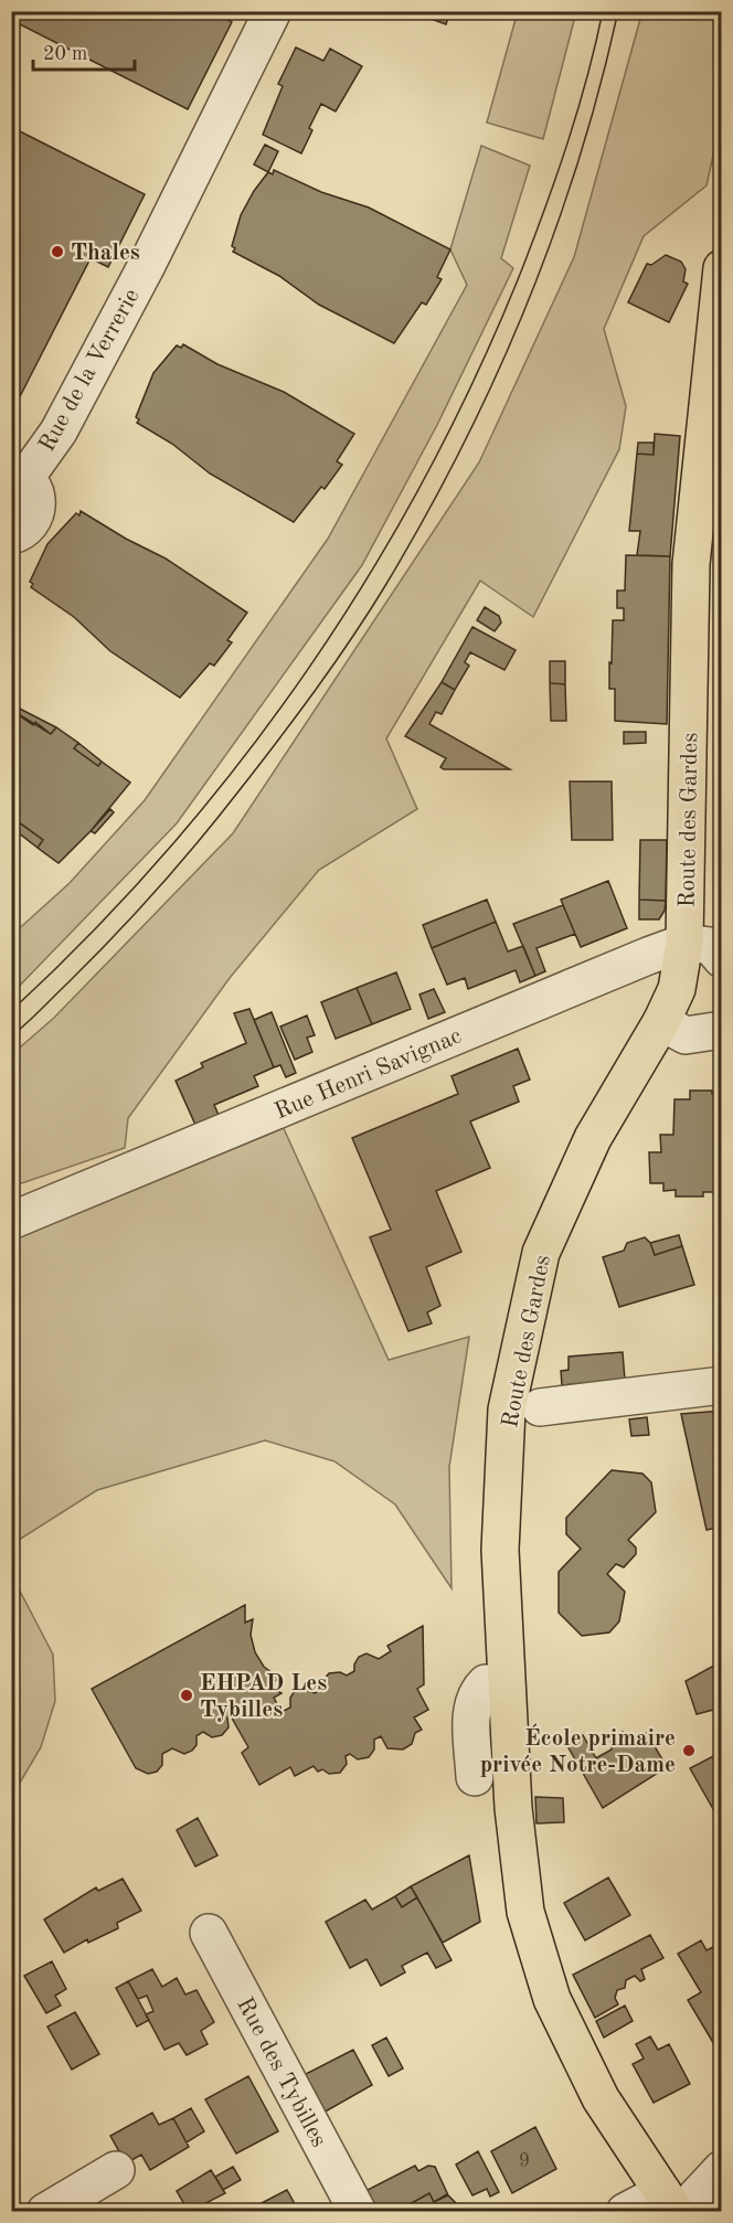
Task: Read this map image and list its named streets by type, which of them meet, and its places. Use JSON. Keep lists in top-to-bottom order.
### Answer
{
  "streets": {
    "main road": ["Route des Gardes"],
    "street": ["Rue de la Verrerie", "Rue Henri Savignac", "Rue des Tybilles"]
  },
  "crossings": [
    ["Route des Gardes", "Rue Henri Savignac"]
  ],
  "places": ["Thales", "EHPAD Les Tybilles", "École primaire privée Notre-Dame"],
  "house_numbers": ["9"],
  "scale_bar": "20 m"
}
